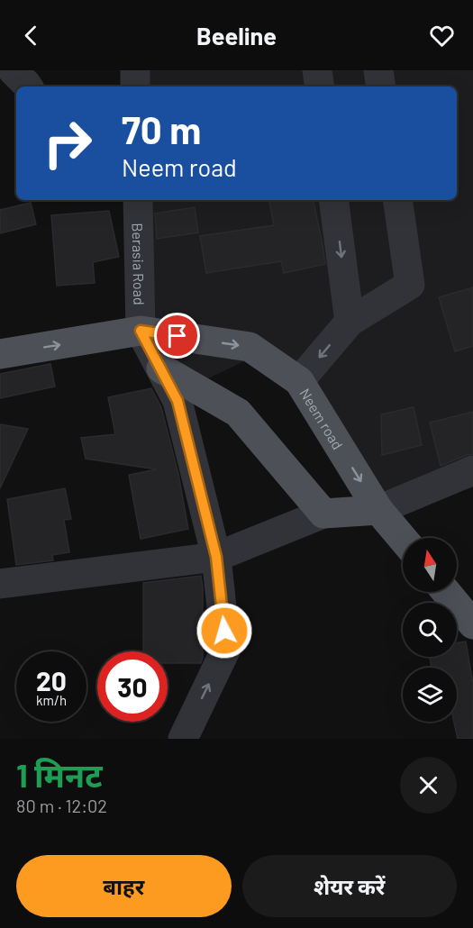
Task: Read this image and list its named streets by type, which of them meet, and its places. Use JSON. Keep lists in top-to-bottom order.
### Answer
{
  "streets": {
    "main road": ["Neem road"],
    "street": ["Berasia Road"]
  },
  "crossings": [
    ["Berasia Road", "Neem road"]
  ],
  "north": "top",
  "page": {
    "header": "Beeline",
    "turn": ["70 m", "Neem road"],
    "speed": "20 km/h",
    "limit": "30",
    "heading": ["1 मिनट", "80 m · 12:02"],
    "buttons": ["बाहर", "शेयर करें"]
  }
}
